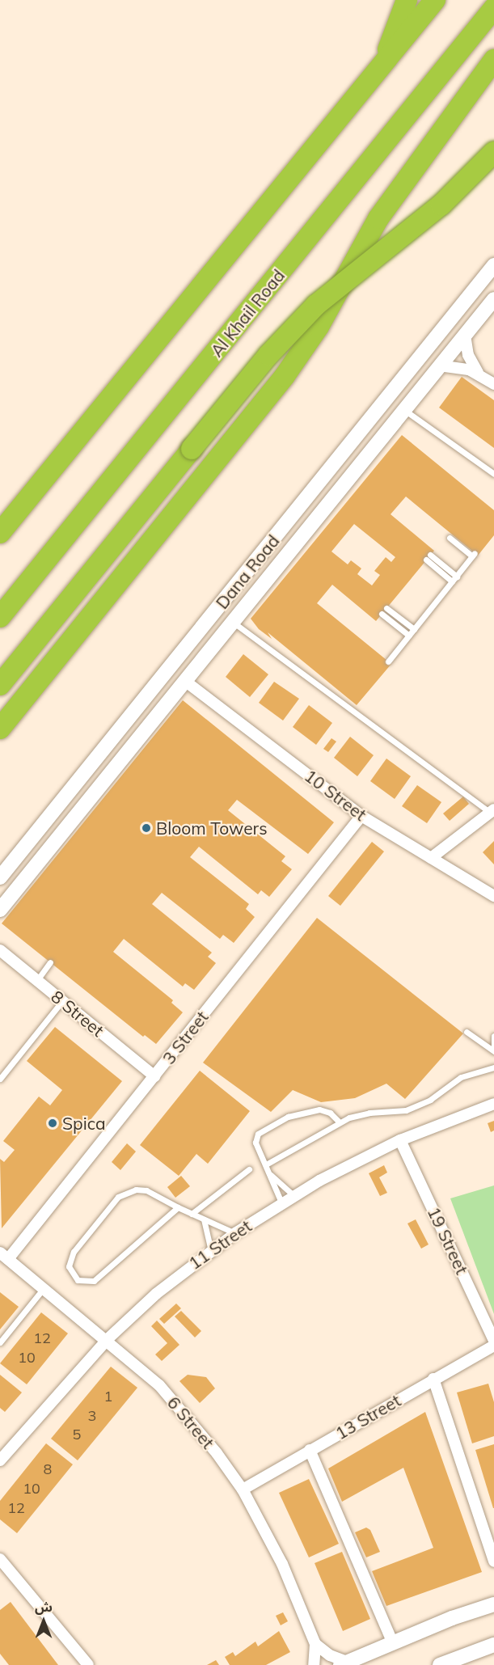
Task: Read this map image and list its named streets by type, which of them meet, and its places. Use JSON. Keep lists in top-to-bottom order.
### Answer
{
  "streets": {
    "highway": ["Al Khail Road"],
    "street": [
      "Dana Road",
      "10 Street",
      "8 Street",
      "3 Street",
      "19 Street",
      "11 Street",
      "13 Street",
      "6 Street"
    ]
  },
  "crossings": [
    ["Dana Road", "10 Street"],
    ["10 Street", "3 Street"],
    ["8 Street", "3 Street"],
    ["3 Street", "6 Street"],
    ["19 Street", "11 Street"],
    ["11 Street", "6 Street"],
    ["13 Street", "6 Street"]
  ],
  "places": ["Bloom Towers", "Spica"],
  "house_numbers": [
    "12",
    "10",
    "1",
    "3",
    "5",
    "8",
    "10",
    "12"
  ],
  "north": "top"
}
